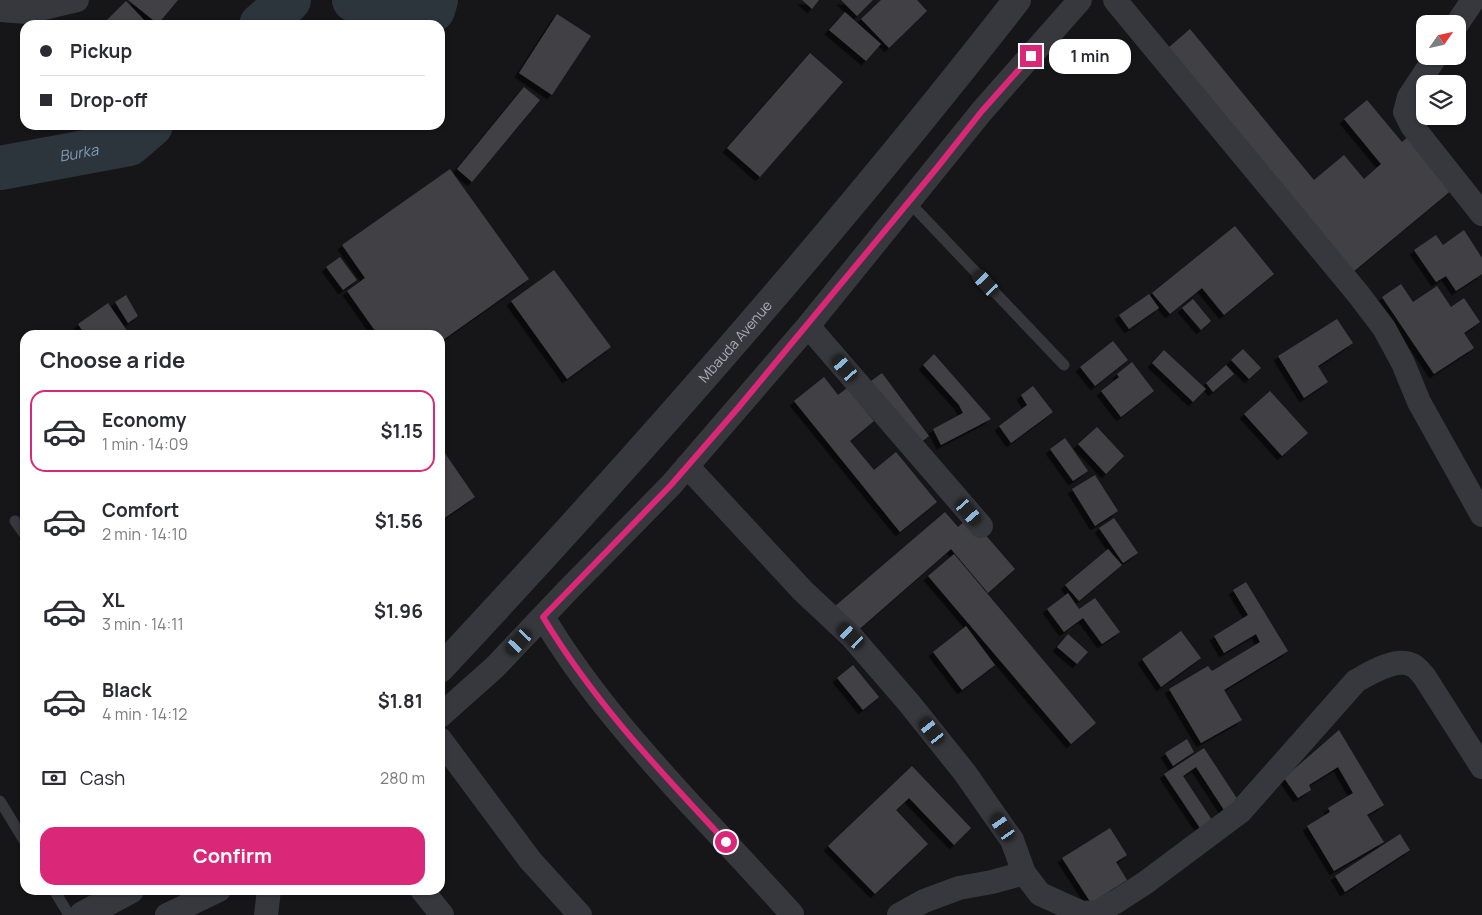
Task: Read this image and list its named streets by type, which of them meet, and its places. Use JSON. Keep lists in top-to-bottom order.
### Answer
{
  "streets": {
    "street": ["Mbauda Avenue"]
  },
  "water": ["Burka"],
  "north": "top right",
  "page": {
    "banner": ["Pickup", "Drop-off"],
    "bubble": "1 min",
    "heading": "Choose a ride",
    "list": [
      {
        "name": "Economy",
        "note": "1 min · 14:09",
        "value": "$1.15"
      },
      {
        "name": "Comfort",
        "note": "2 min · 14:10",
        "value": "$1.56"
      },
      {
        "name": "XL",
        "note": "3 min · 14:11",
        "value": "$1.96"
      },
      {
        "name": "Black",
        "note": "4 min · 14:12",
        "value": "$1.81"
      }
    ],
    "pay": ["Cash", "280 m"],
    "buttons": "Confirm"
  }
}
